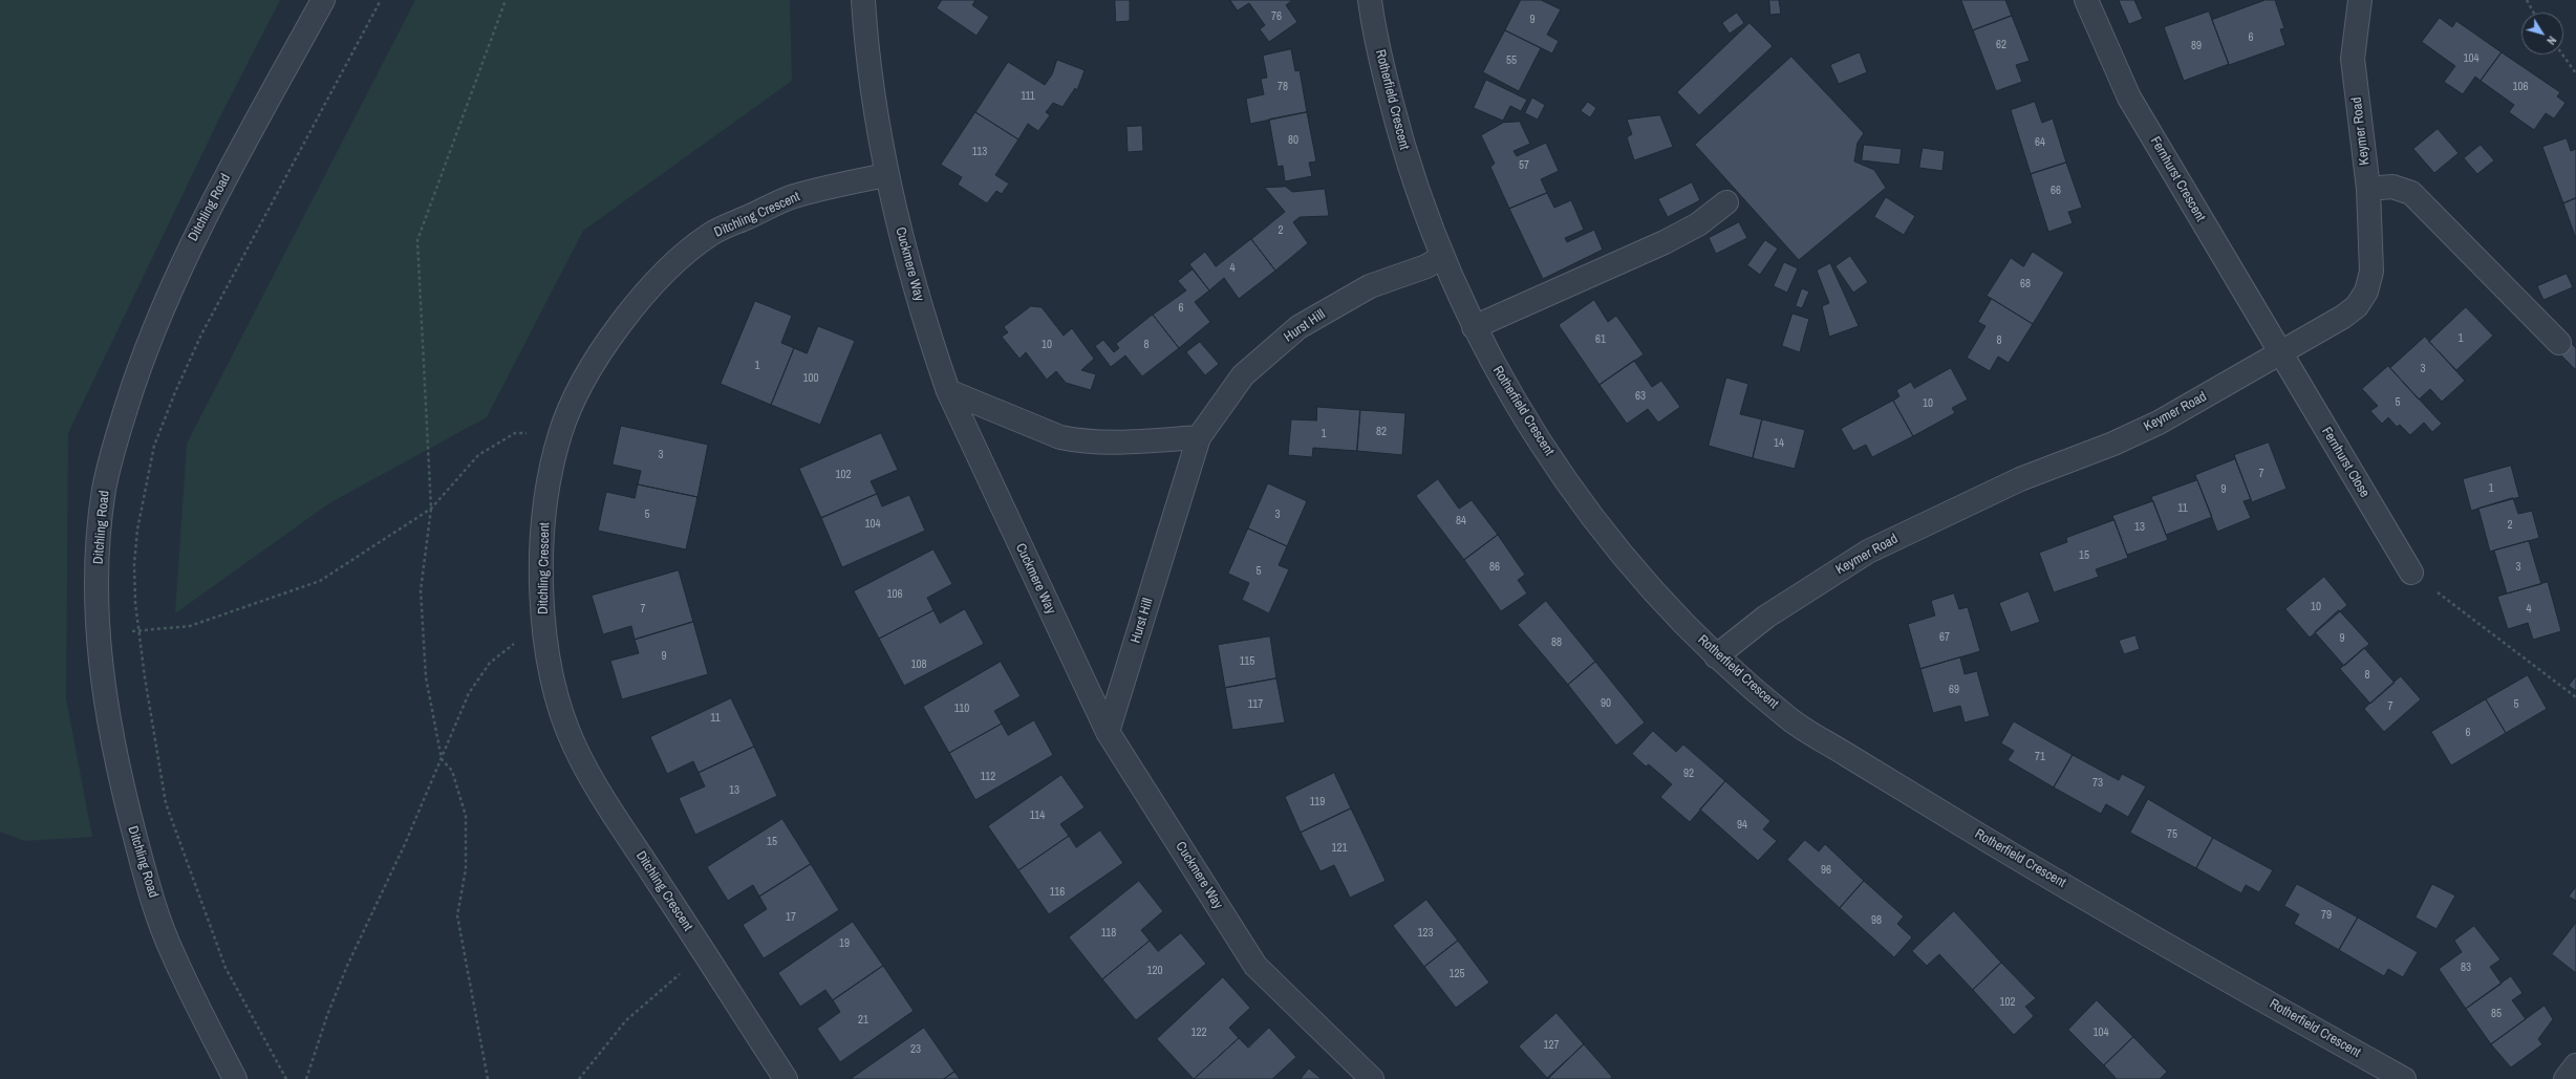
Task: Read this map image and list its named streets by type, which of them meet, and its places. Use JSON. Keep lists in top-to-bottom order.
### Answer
{
  "streets": {
    "street": [
      "Rotherfield Crescent",
      "Keymer Road",
      "Fernhurst Crescent",
      "Ditchling Road",
      "Ditchling Crescent",
      "Cuckmere Way",
      "Hurst Hill",
      "Fernhurst Close"
    ]
  },
  "crossings": [
    ["Rotherfield Crescent", "Keymer Road"],
    ["Rotherfield Crescent", "Hurst Hill"],
    ["Keymer Road", "Fernhurst Crescent"],
    ["Keymer Road", "Fernhurst Close"],
    ["Fernhurst Crescent", "Fernhurst Close"],
    ["Ditchling Crescent", "Cuckmere Way"],
    ["Cuckmere Way", "Hurst Hill"]
  ],
  "house_numbers": [
    "76",
    "9",
    "6",
    "62",
    "89",
    "104",
    "55",
    "78",
    "106",
    "111",
    "80",
    "64",
    "113",
    "57",
    "66",
    "2",
    "4",
    "68",
    "6",
    "1",
    "61",
    "8",
    "10",
    "8",
    "1",
    "3",
    "100",
    "63",
    "5",
    "10",
    "82",
    "1",
    "14",
    "3",
    "7",
    "102",
    "1",
    "9",
    "11",
    "5",
    "3",
    "84",
    "104",
    "2",
    "13",
    "15",
    "86",
    "3",
    "5",
    "106",
    "10",
    "7",
    "4",
    "67",
    "9",
    "88",
    "9",
    "115",
    "108",
    "8",
    "69",
    "90",
    "117",
    "5",
    "7",
    "110",
    "11",
    "6",
    "71",
    "92",
    "112",
    "73",
    "13",
    "119",
    "114",
    "94",
    "75",
    "15",
    "121",
    "96",
    "116",
    "79",
    "17",
    "98",
    "118",
    "123",
    "19",
    "83",
    "120",
    "125",
    "102",
    "85",
    "21",
    "122",
    "104",
    "127",
    "23"
  ],
  "north": "bottom right"
}
